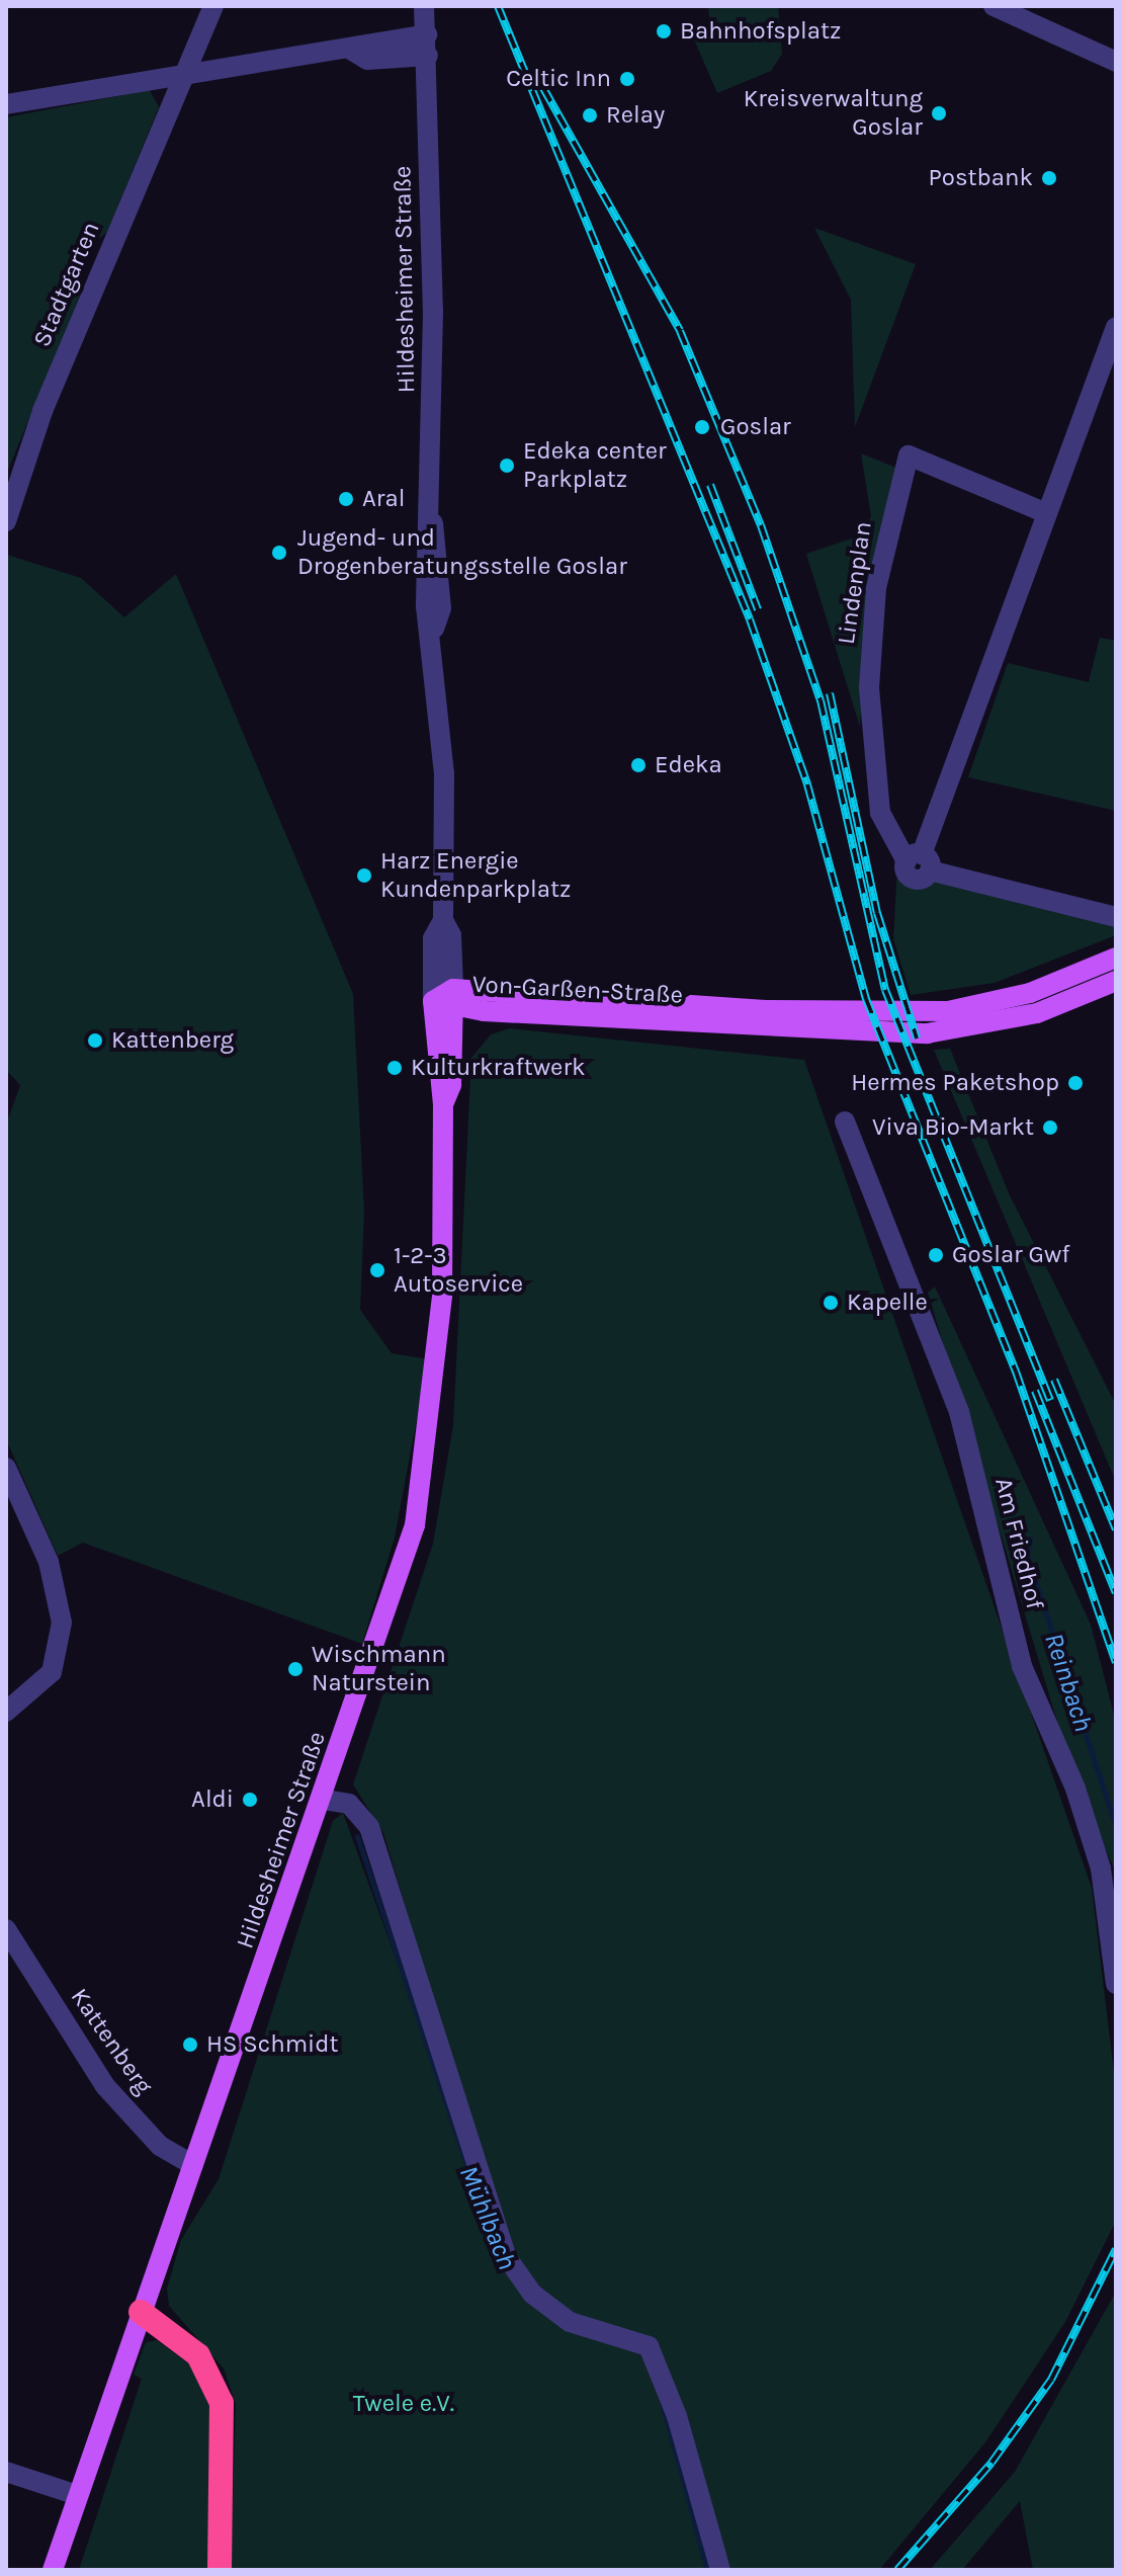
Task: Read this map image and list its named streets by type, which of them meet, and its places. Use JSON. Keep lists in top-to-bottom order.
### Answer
{
  "streets": {
    "main road": ["Hildesheimer Straße", "Von-Garßen-Straße"],
    "street": [
      "Stadtgarten",
      "Lindenplan",
      "Am Friedhof",
      "Kattenberg"
    ]
  },
  "crossings": [
    ["Hildesheimer Straße", "Von-Garßen-Straße"],
    ["Hildesheimer Straße", "Kattenberg"]
  ],
  "water": ["Reinbach", "Mühlbach"],
  "parks": ["Twele e.V."],
  "places": [
    "Bahnhofsplatz",
    "Celtic Inn",
    "Kreisverwaltung Goslar",
    "Relay",
    "Postbank",
    "Goslar",
    "Edeka center Parkplatz",
    "Aral",
    "Jugend- und Drogenberatungsstelle Goslar",
    "Edeka",
    "Harz Energie Kundenparkplatz",
    "Kattenberg",
    "Kulturkraftwerk",
    "Hermes Paketshop",
    "Viva Bio-Markt",
    "Goslar Gwf",
    "1-2-3 Autoservice",
    "Kapelle",
    "Wischmann Naturstein",
    "Aldi",
    "HS Schmidt"
  ]
}
